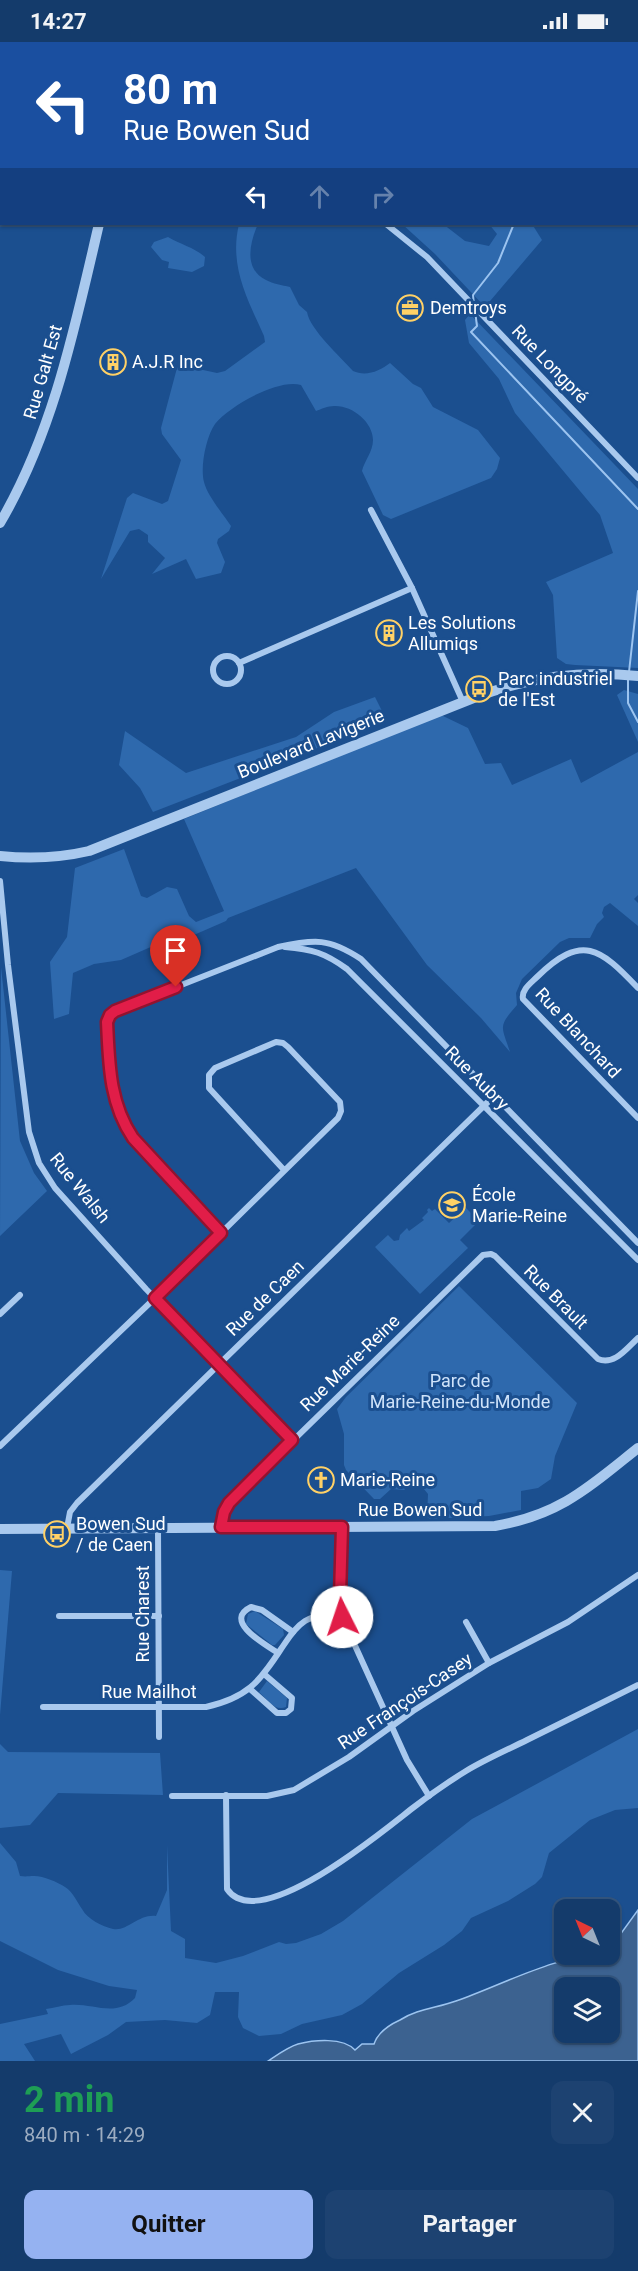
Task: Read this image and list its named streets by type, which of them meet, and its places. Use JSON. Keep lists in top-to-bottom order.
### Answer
{
  "streets": {
    "street": [
      "Rue Longpré",
      "Rue Galt Est",
      "Boulevard Lavigerie",
      "Rue Blanchard",
      "Rue Aubry",
      "Rue Walsh",
      "Rue Brault",
      "Rue de Caen",
      "Rue Marie-Reine",
      "Rue Bowen Sud",
      "Rue Charest",
      "Rue Mailhot",
      "Rue François-Casey"
    ]
  },
  "crossings": [
    ["Rue Aubry", "Rue de Caen"],
    ["Rue Walsh", "Rue de Caen"],
    ["Rue Walsh", "Rue Marie-Reine"],
    ["Rue Brault", "Rue Marie-Reine"],
    ["Rue de Caen", "Rue Bowen Sud"],
    ["Rue Marie-Reine", "Rue Bowen Sud"],
    ["Rue Bowen Sud", "Rue Charest"],
    ["Rue Charest", "Rue Mailhot"]
  ],
  "parks": ["Parc de Marie-Reine-du-Monde"],
  "places": {
    "office": ["Demtroys"],
    "building": ["A.J.R Inc", "Les Solutions Allumiqs"],
    "bus stop": ["Parc industriel de l'Est", "Bowen Sud / de Caen"],
    "school or university": ["École Marie-Reine"],
    "church": ["Marie-Reine"]
  },
  "north": "top left",
  "page": {
    "status": "14:27",
    "turn": ["80 m", "Rue Bowen Sud"],
    "heading": ["2 min", "840 m · 14:29"],
    "buttons": ["Quitter", "Partager"]
  }
}
